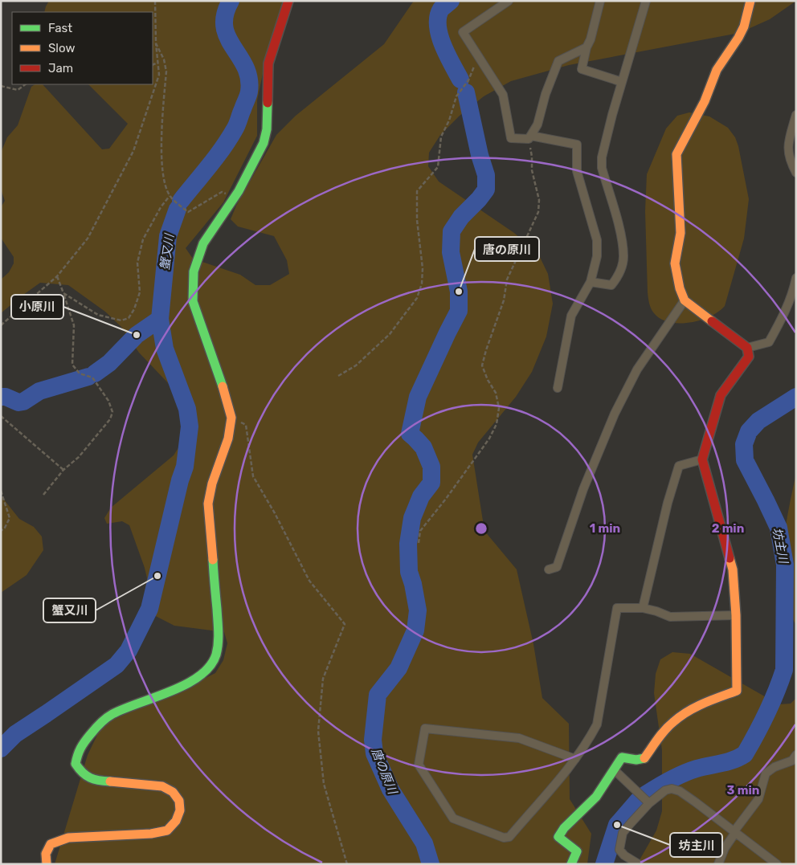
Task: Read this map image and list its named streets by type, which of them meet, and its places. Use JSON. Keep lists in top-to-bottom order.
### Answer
{
  "water": ["蟹又川", "坊主川", "唐の原川"],
  "places": [
    "唐の原川",
    "小原川",
    "蟹又川",
    "坊主川"
  ],
  "legend": ["Fast", "Slow", "Jam"],
  "rings": ["1 min", "2 min", "3 min"]
}
